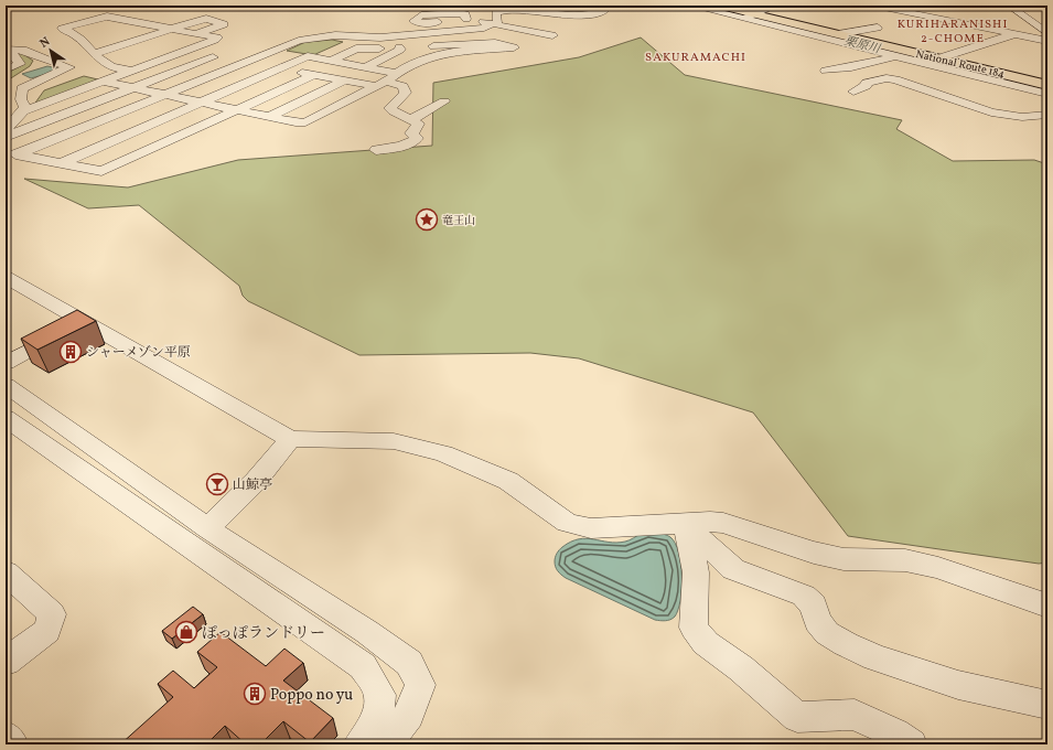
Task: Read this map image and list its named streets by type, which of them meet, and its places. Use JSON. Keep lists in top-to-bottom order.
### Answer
{
  "streets": {
    "highway": ["National Route 184"]
  },
  "districts": ["KURIHARANISHI 2-CHOME", "SAKURAMACHI"],
  "water": ["栗原川"],
  "places": {
    "place": ["竜王山"],
    "building": ["シャーメゾン平原", "Poppo no yu"],
    "bar": ["山鯨亭"],
    "shop": ["ぽっぽランドリー"]
  },
  "north": "top left"
}
